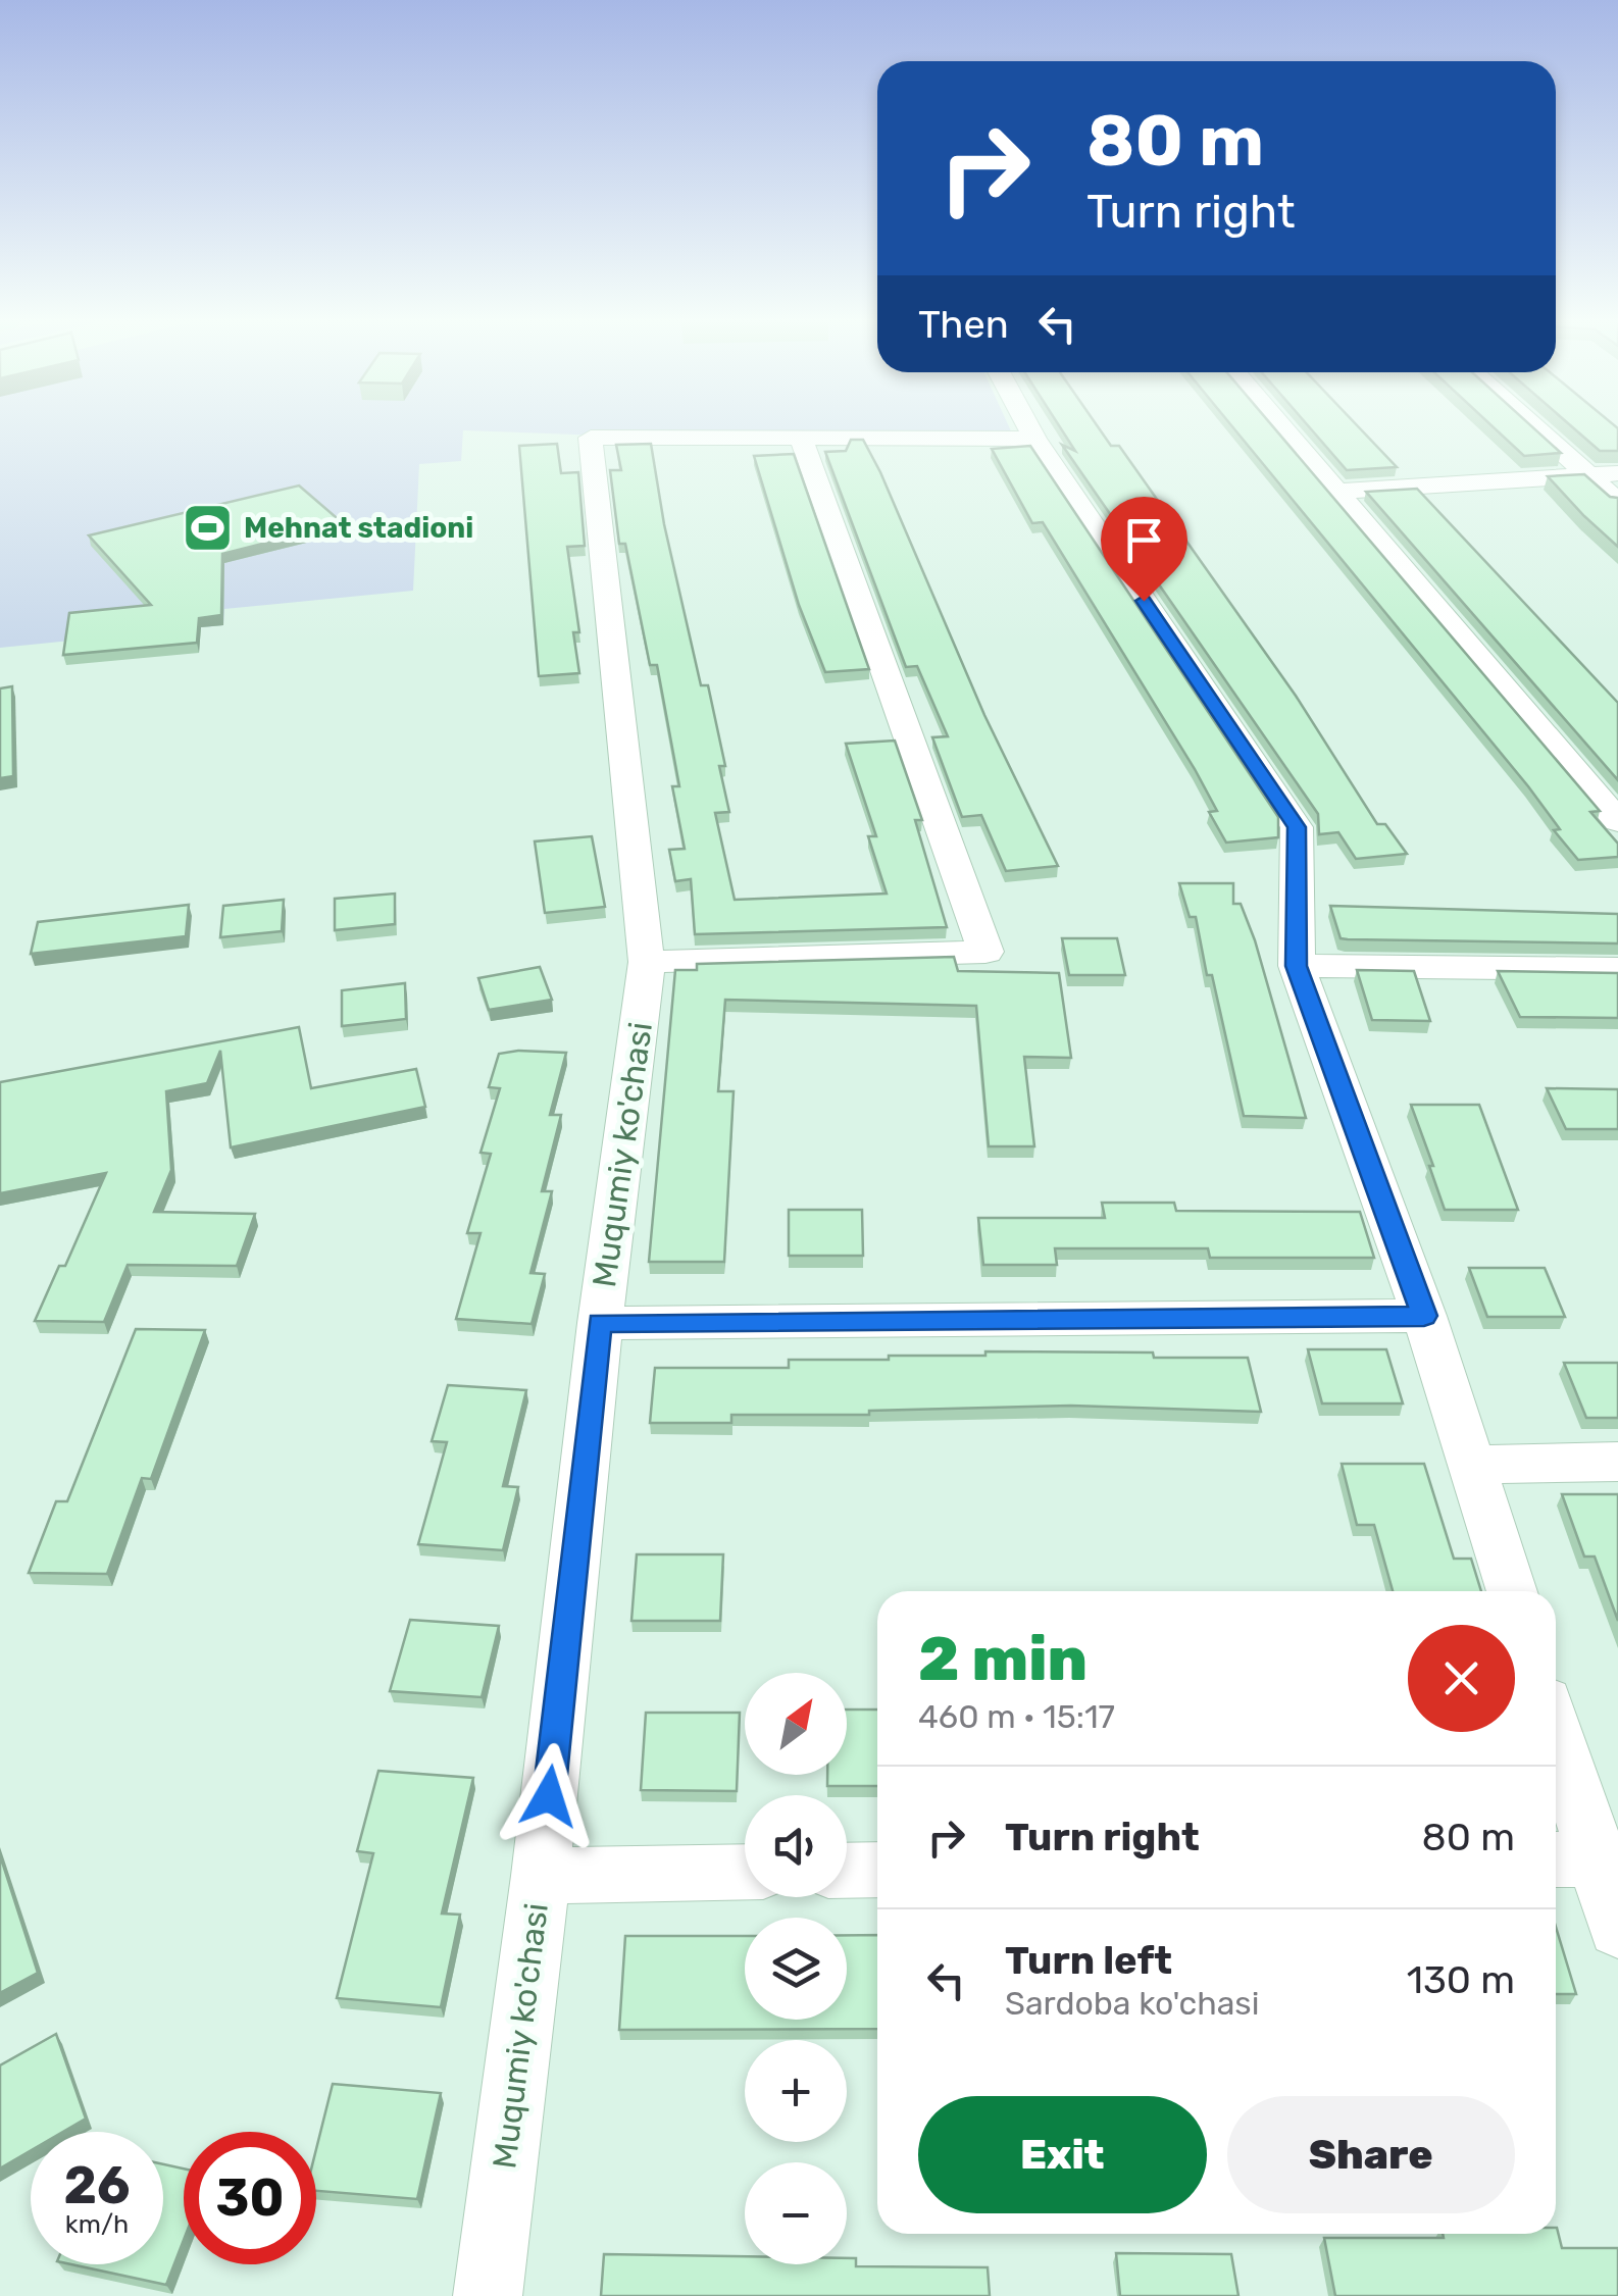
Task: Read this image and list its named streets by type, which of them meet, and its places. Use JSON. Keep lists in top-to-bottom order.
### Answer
{
  "streets": {
    "street": ["Muqumiy ko'chasi"]
  },
  "places": {
    "sports": ["Mehnat stadioni"]
  },
  "north": "top right",
  "page": {
    "turn": ["80 m", "Turn right"],
    "then": "Then",
    "heading": ["2 min", "460 m · 15:17"],
    "map_buttons": ["+", "−"],
    "list": [
      {
        "name": "Turn right",
        "value": "80 m"
      },
      {
        "name": "Turn left",
        "note": "Sardoba ko'chasi",
        "value": "130 m"
      }
    ],
    "buttons": ["Exit", "Share"],
    "speed": "26 km/h",
    "limit": "30"
  }
}
